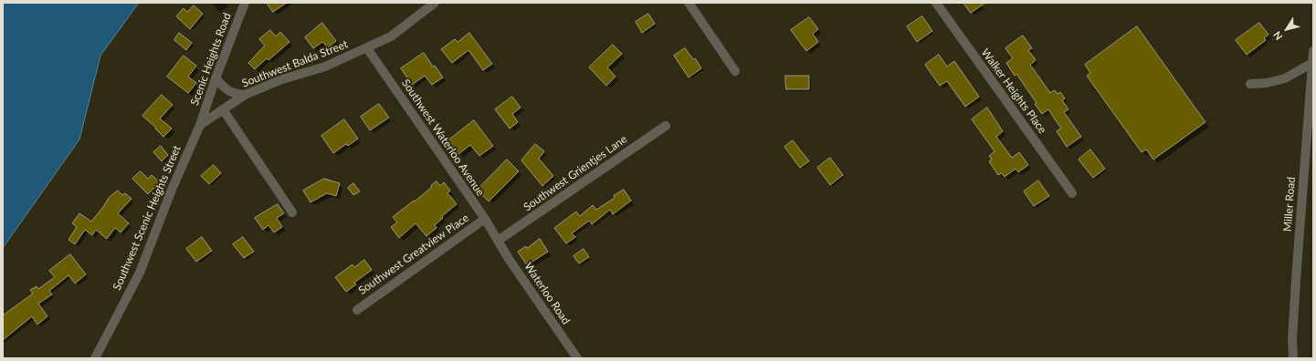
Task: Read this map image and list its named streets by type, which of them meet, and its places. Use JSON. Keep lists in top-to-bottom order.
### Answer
{
  "streets": {
    "street": [
      "Scenic Heights Road",
      "Southwest Balda Street",
      "Walker Heights Place",
      "Southwest Waterloo Avenue",
      "Southwest Grientjes Lane",
      "Miller Road",
      "Southwest Scenic Heights Street",
      "Southwest Greatview Place",
      "Waterloo Road"
    ]
  },
  "crossings": [
    ["Scenic Heights Road", "Southwest Balda Street"],
    ["Scenic Heights Road", "Southwest Scenic Heights Street"],
    ["Southwest Balda Street", "Southwest Waterloo Avenue"],
    ["Southwest Balda Street", "Southwest Scenic Heights Street"],
    ["Southwest Waterloo Avenue", "Southwest Grientjes Lane"],
    ["Southwest Waterloo Avenue", "Southwest Greatview Place"],
    ["Southwest Waterloo Avenue", "Waterloo Road"],
    ["Southwest Grientjes Lane", "Waterloo Road"]
  ],
  "north": "bottom left"
}
